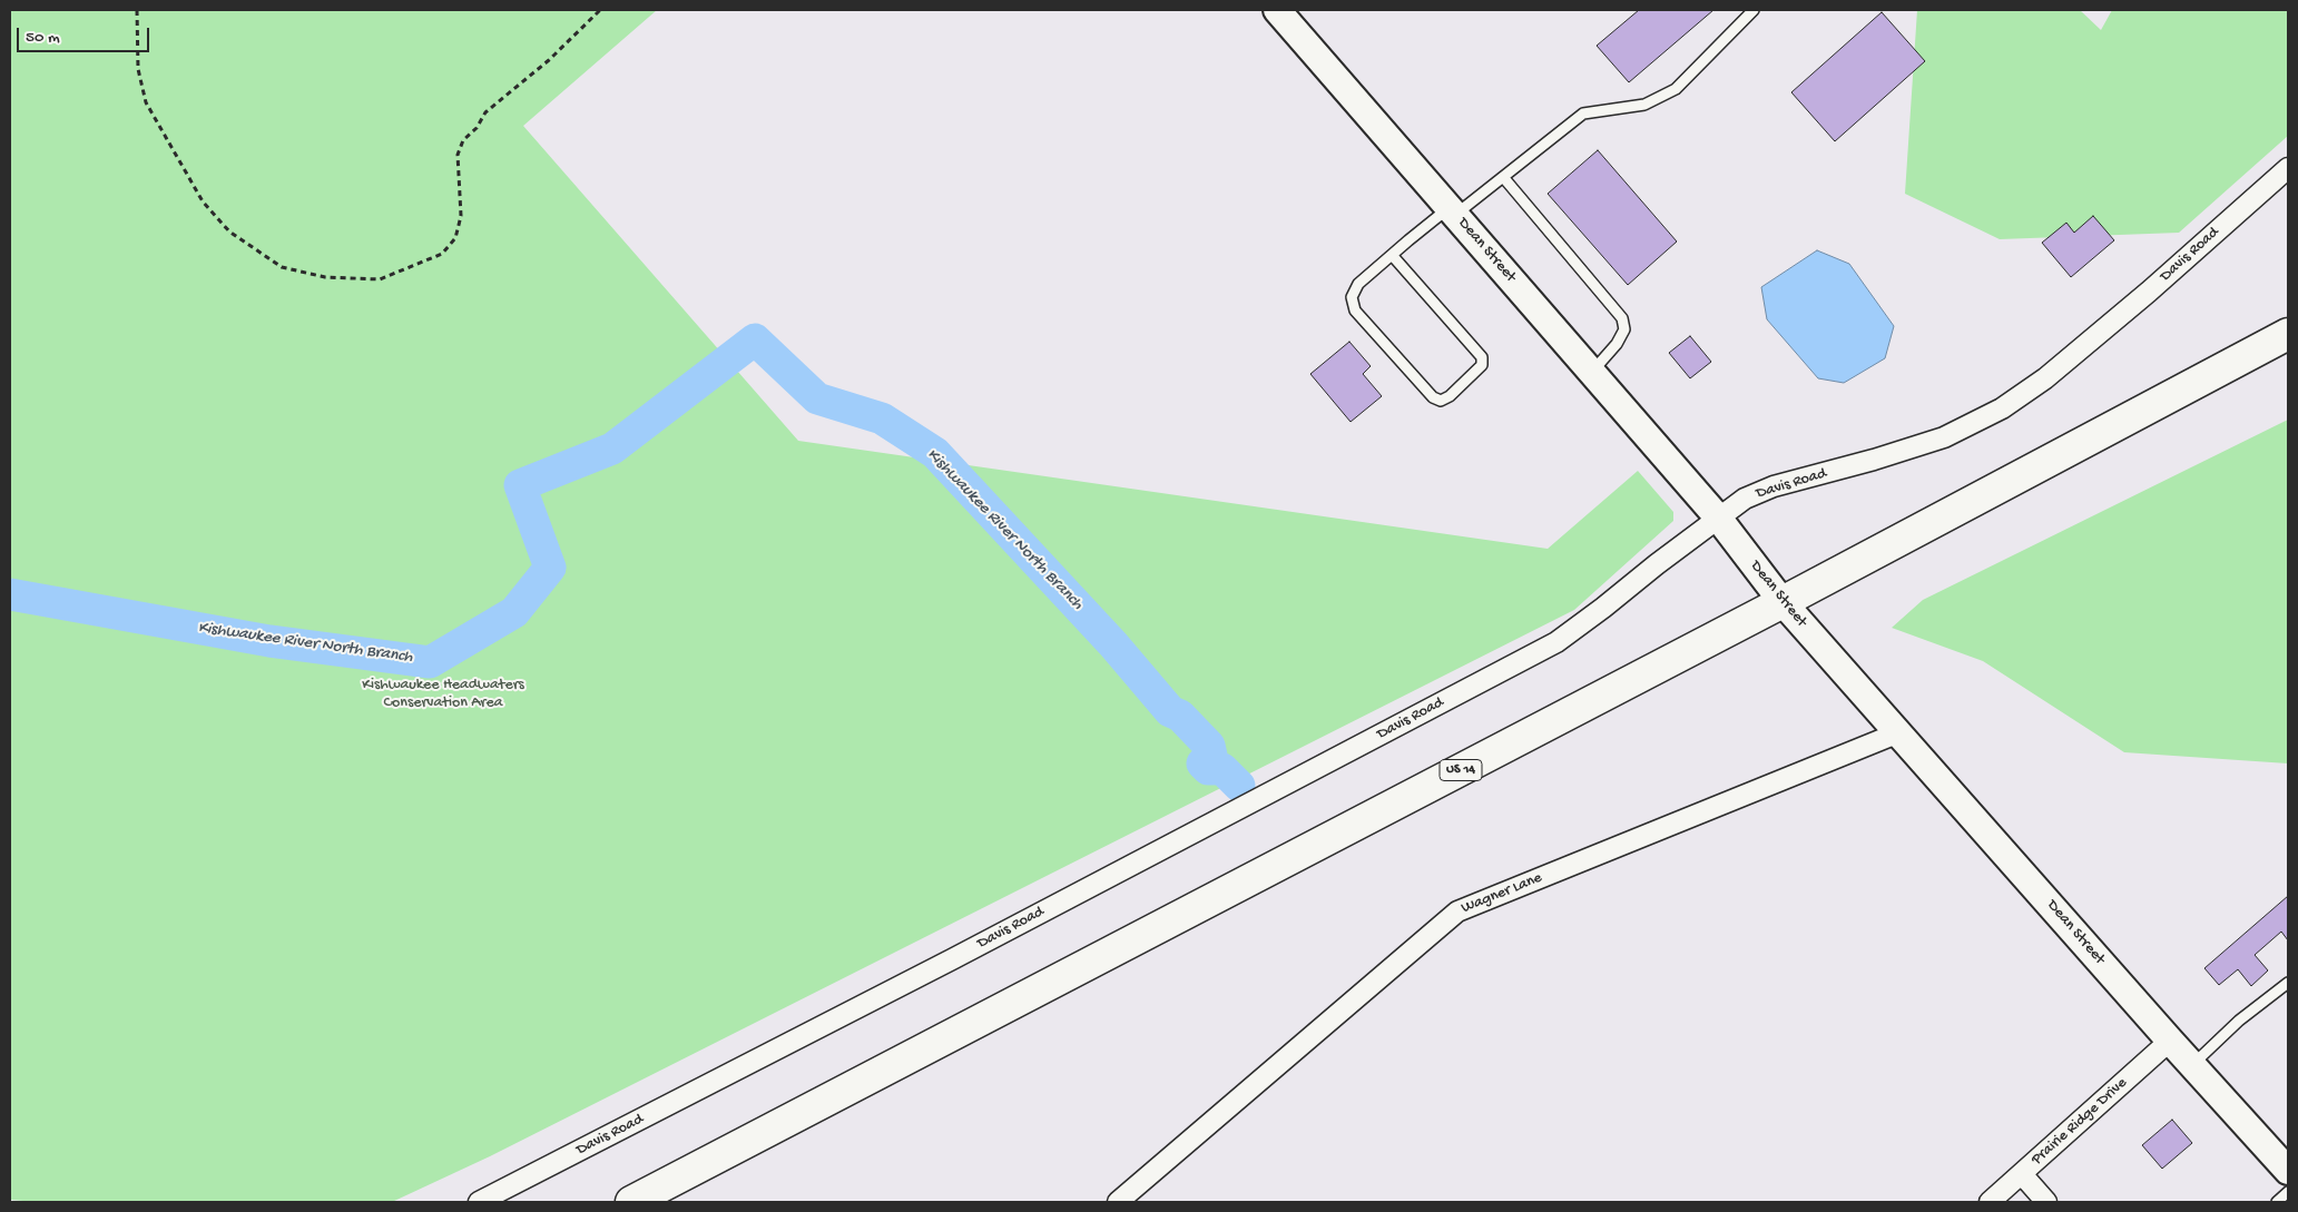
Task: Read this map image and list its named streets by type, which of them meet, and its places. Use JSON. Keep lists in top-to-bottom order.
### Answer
{
  "streets": {
    "main road": ["US 14"],
    "street": [
      "Dean Street",
      "Davis Road",
      "Wagner Lane",
      "Prairie Ridge Drive"
    ]
  },
  "crossings": [
    ["Dean Street", "Davis Road"],
    ["Dean Street", "US 14"],
    ["Dean Street", "Wagner Lane"],
    ["Dean Street", "Prairie Ridge Drive"]
  ],
  "water": ["Kishwaukee River North Branch"],
  "parks": ["Kishwaukee Headwaters Conservation Area"],
  "scale_bar": "50 m"
}
